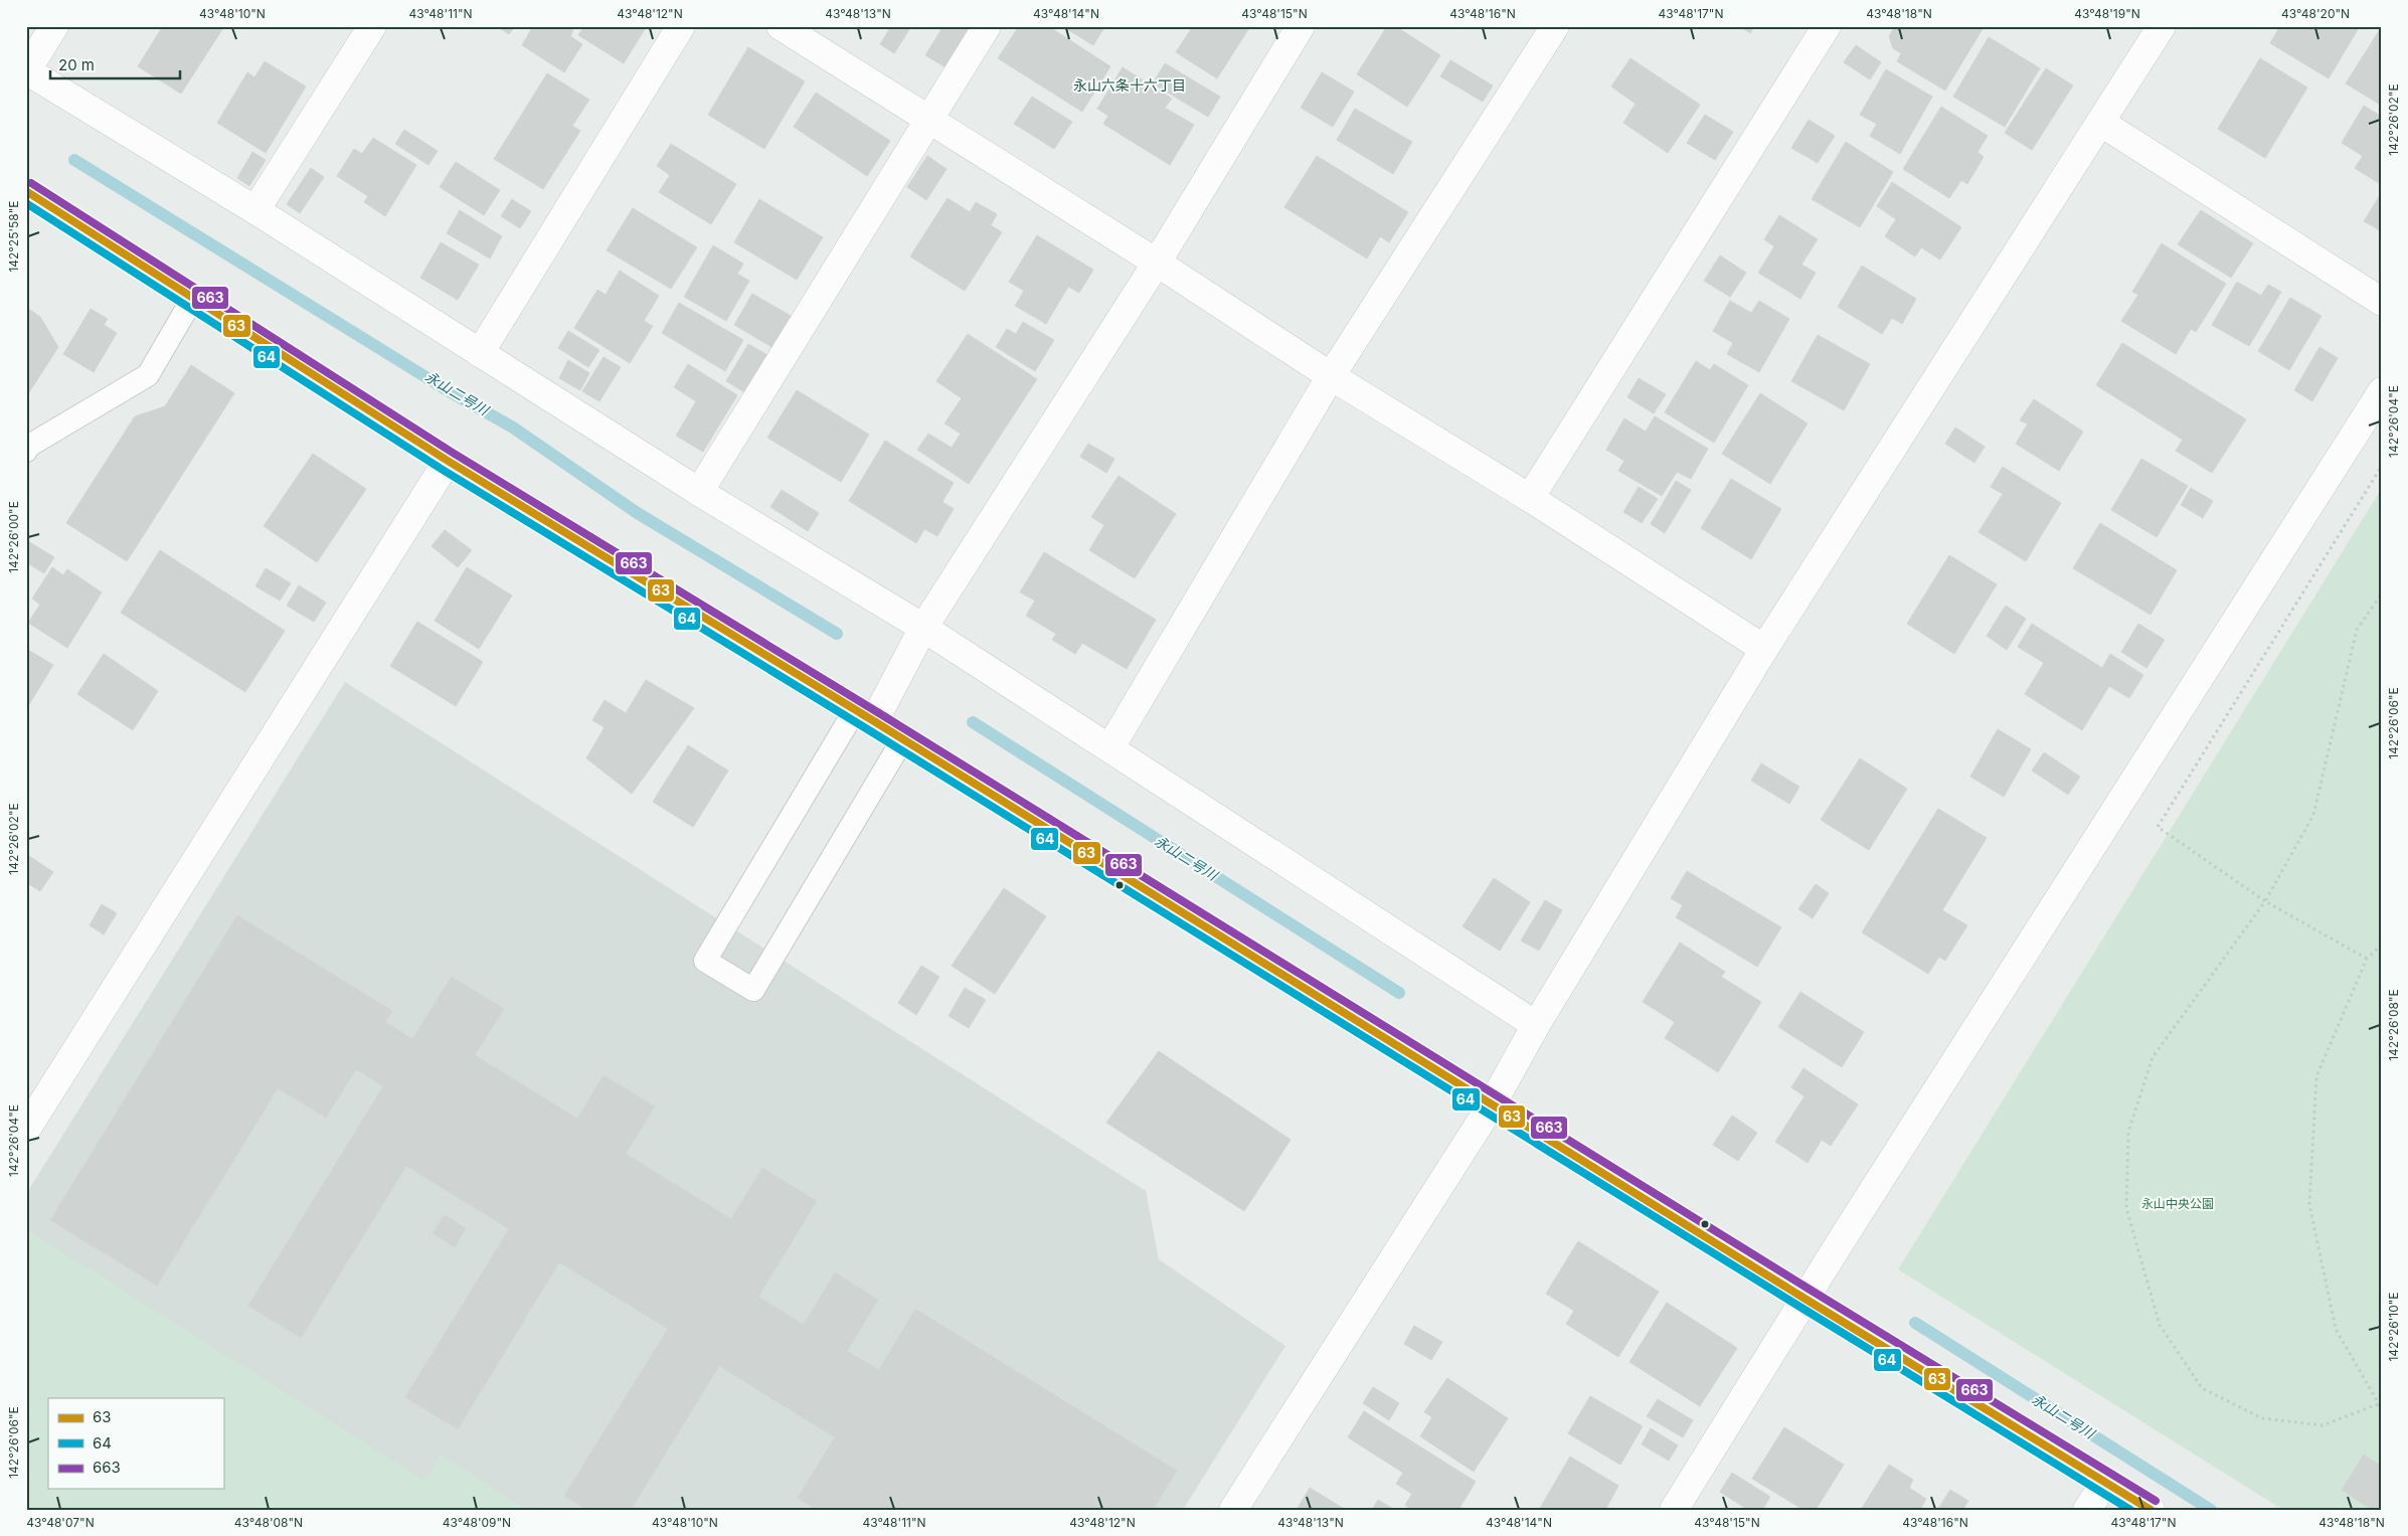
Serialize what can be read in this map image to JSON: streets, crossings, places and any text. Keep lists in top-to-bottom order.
{
  "districts": ["永山六条十六丁目"],
  "water": ["永山二号川"],
  "parks": ["永山中央公園"],
  "lines": ["transit line 663", "transit line 63", "transit line 64"],
  "legend": ["63", "64", "663"],
  "scale_bar": "20 m",
  "coordinates": [
    "43°48'10\"N",
    "43°48'11\"N",
    "43°48'12\"N",
    "43°48'13\"N",
    "43°48'14\"N",
    "43°48'15\"N",
    "43°48'16\"N",
    "43°48'17\"N",
    "43°48'18\"N",
    "43°48'19\"N",
    "43°48'20\"N",
    "142°26'02\"E",
    "142°25'58\"E",
    "142°26'04\"E",
    "142°26'00\"E",
    "142°26'06\"E",
    "142°26'08\"E",
    "142°26'10\"E",
    "43°48'07\"N",
    "43°48'08\"N",
    "43°48'09\"N"
  ]
}
